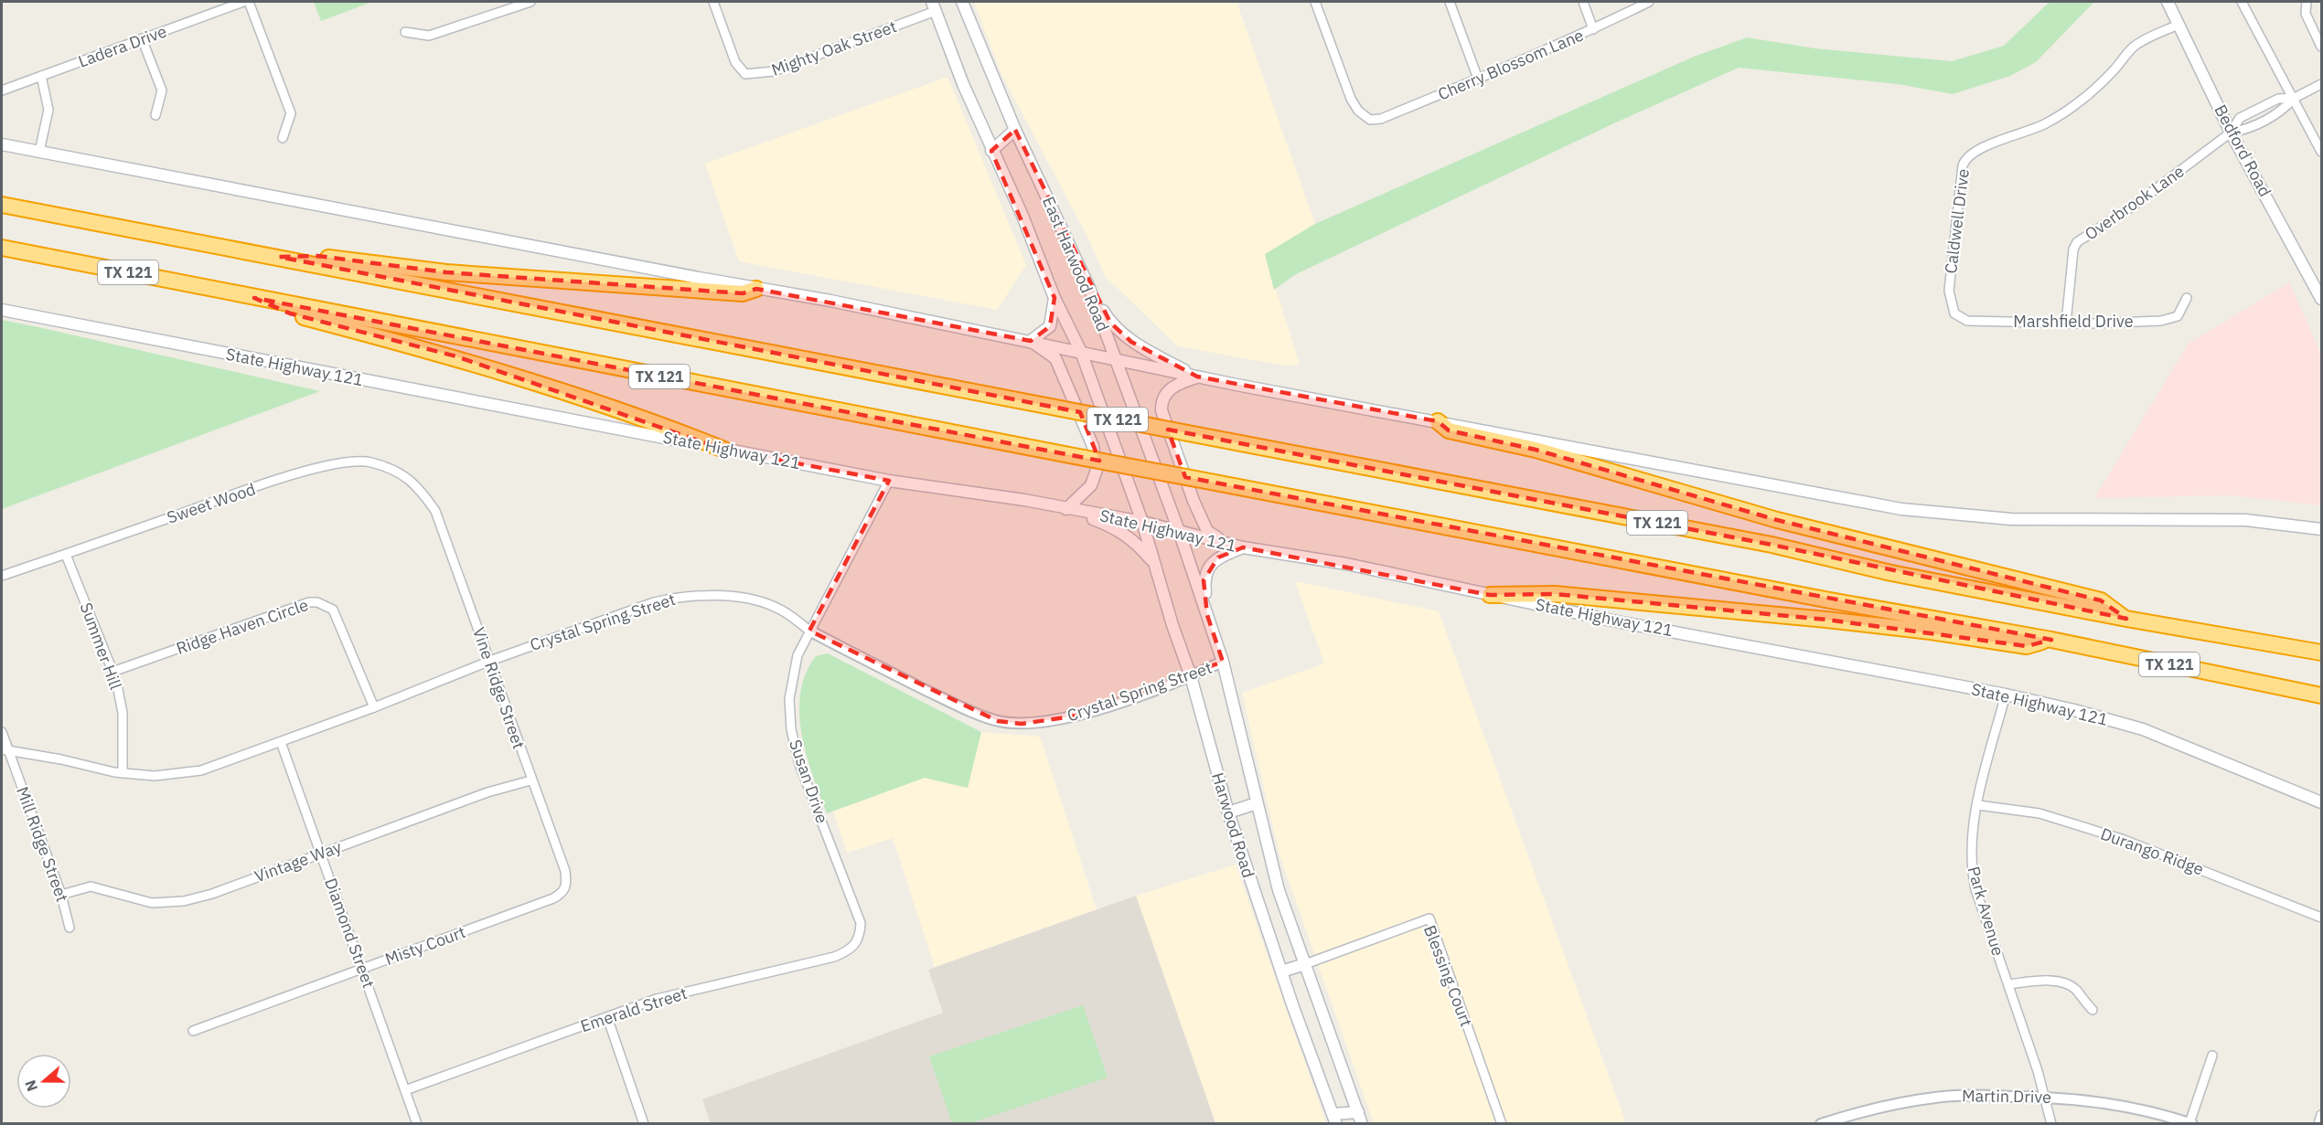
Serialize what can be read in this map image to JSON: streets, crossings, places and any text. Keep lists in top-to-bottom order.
{
  "streets": {
    "highway": ["TX 121"],
    "main road": [
      "Bedford Road",
      "East Harwood Road",
      "State Highway 121",
      "Harwood Road"
    ],
    "street": [
      "Ladera Drive",
      "Mighty Oak Street",
      "Cherry Blossom Lane",
      "Overbrook Lane",
      "Caldwell Drive",
      "Marshfield Drive",
      "Sweet Wood",
      "Crystal Spring Street",
      "Ridge Haven Circle",
      "Summer Hill",
      "Vine Ridge Street",
      "Susan Drive",
      "Mill Ridge Street",
      "Durango Ridge",
      "Vintage Way",
      "Park Avenue",
      "Diamond Street",
      "Misty Court",
      "Blessing Court",
      "Emerald Street",
      "Martin Drive"
    ]
  },
  "crossings": [
    ["Mighty Oak Street", "East Harwood Road"],
    ["Bedford Road", "Overbrook Lane"],
    ["Bedford Road", "Caldwell Drive"],
    ["Overbrook Lane", "Marshfield Drive"],
    ["Caldwell Drive", "Marshfield Drive"],
    ["East Harwood Road", "State Highway 121"],
    ["East Harwood Road", "Harwood Road"],
    ["State Highway 121", "Susan Drive"],
    ["State Highway 121", "Harwood Road"],
    ["State Highway 121", "Park Avenue"],
    ["Sweet Wood", "Summer Hill"],
    ["Sweet Wood", "Vine Ridge Street"],
    ["Crystal Spring Street", "Ridge Haven Circle"],
    ["Crystal Spring Street", "Summer Hill"],
    ["Crystal Spring Street", "Vine Ridge Street"],
    ["Crystal Spring Street", "Susan Drive"],
    ["Crystal Spring Street", "Harwood Road"],
    ["Crystal Spring Street", "Mill Ridge Street"],
    ["Crystal Spring Street", "Diamond Street"],
    ["Ridge Haven Circle", "Summer Hill"],
    ["Vine Ridge Street", "Vintage Way"],
    ["Vine Ridge Street", "Misty Court"],
    ["Susan Drive", "Emerald Street"],
    ["Harwood Road", "Blessing Court"],
    ["Mill Ridge Street", "Vintage Way"],
    ["Durango Ridge", "Park Avenue"],
    ["Vintage Way", "Diamond Street"],
    ["Park Avenue", "Martin Drive"],
    ["Diamond Street", "Misty Court"],
    ["Diamond Street", "Emerald Street"]
  ],
  "north": "left"
}
